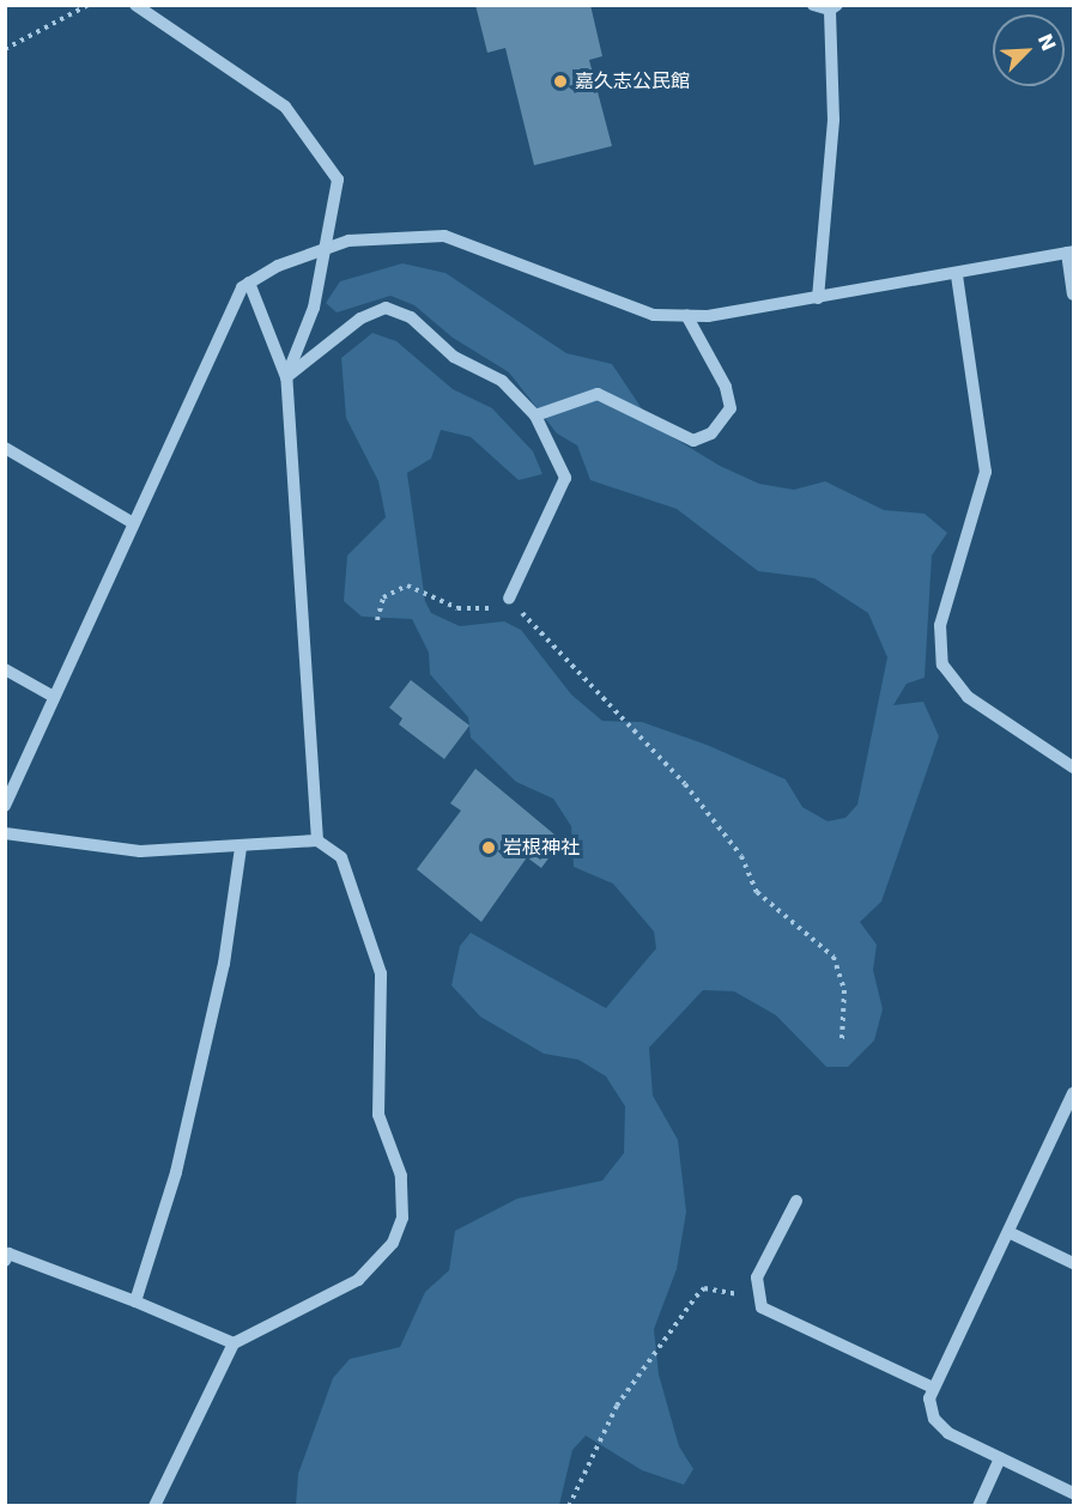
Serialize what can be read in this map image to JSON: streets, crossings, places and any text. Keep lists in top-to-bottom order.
{
  "places": ["嘉久志公民館", "岩根神社"],
  "north": "top right"
}
